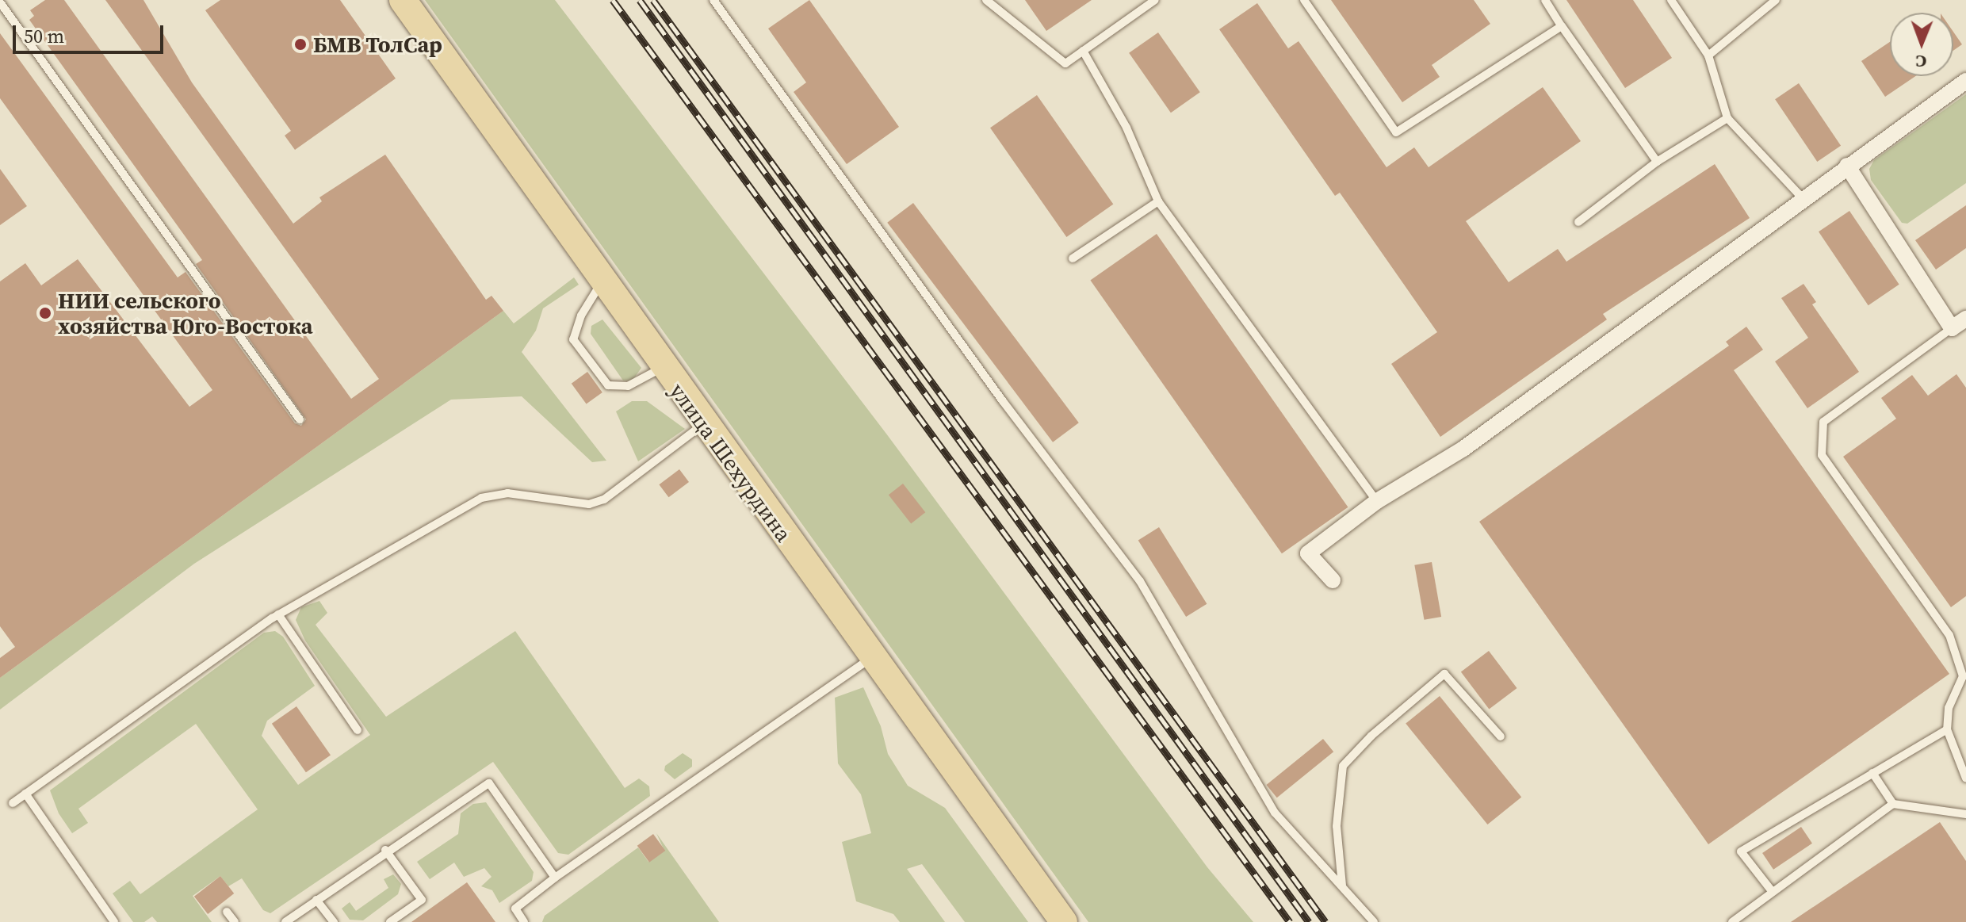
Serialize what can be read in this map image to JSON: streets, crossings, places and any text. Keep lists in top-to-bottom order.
{
  "streets": {
    "main road": ["улица Шехурдина"]
  },
  "places": ["БМВ ТолСар", "НИИ сельского хозяйства Юго-Востока"],
  "scale_bar": "50 m",
  "north": "bottom"
}
